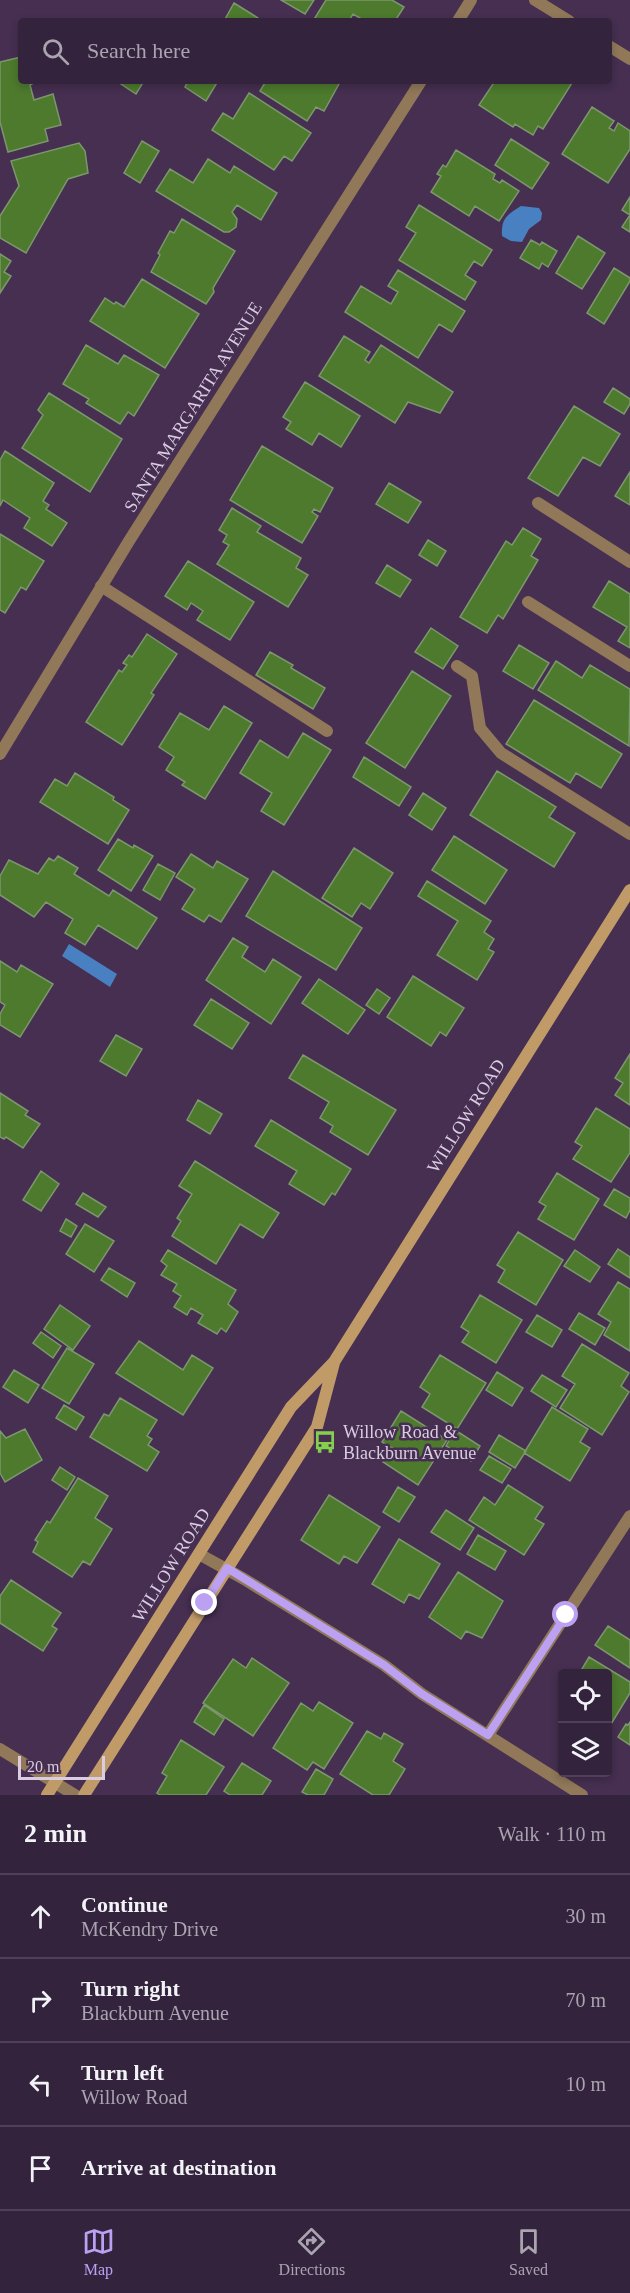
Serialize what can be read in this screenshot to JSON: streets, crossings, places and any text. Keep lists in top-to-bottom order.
{
  "streets": {
    "main road": ["WILLOW ROAD"],
    "street": ["SANTA MARGARITA AVENUE"]
  },
  "places": {
    "bus stop": ["Willow Road & Blackburn Avenue"]
  },
  "scale_bar": "20 m",
  "page": {
    "search": "Search here",
    "scale": "20 m",
    "heading": ["2 min", "Walk · 110 m"],
    "list": [
      ["Continue", "McKendry Drive", "30 m"],
      ["Turn right", "Blackburn Avenue", "70 m"],
      ["Turn left", "Willow Road", "10 m"],
      "Arrive at destination"
    ],
    "nav": ["Map", "Directions", "Saved"]
  }
}
